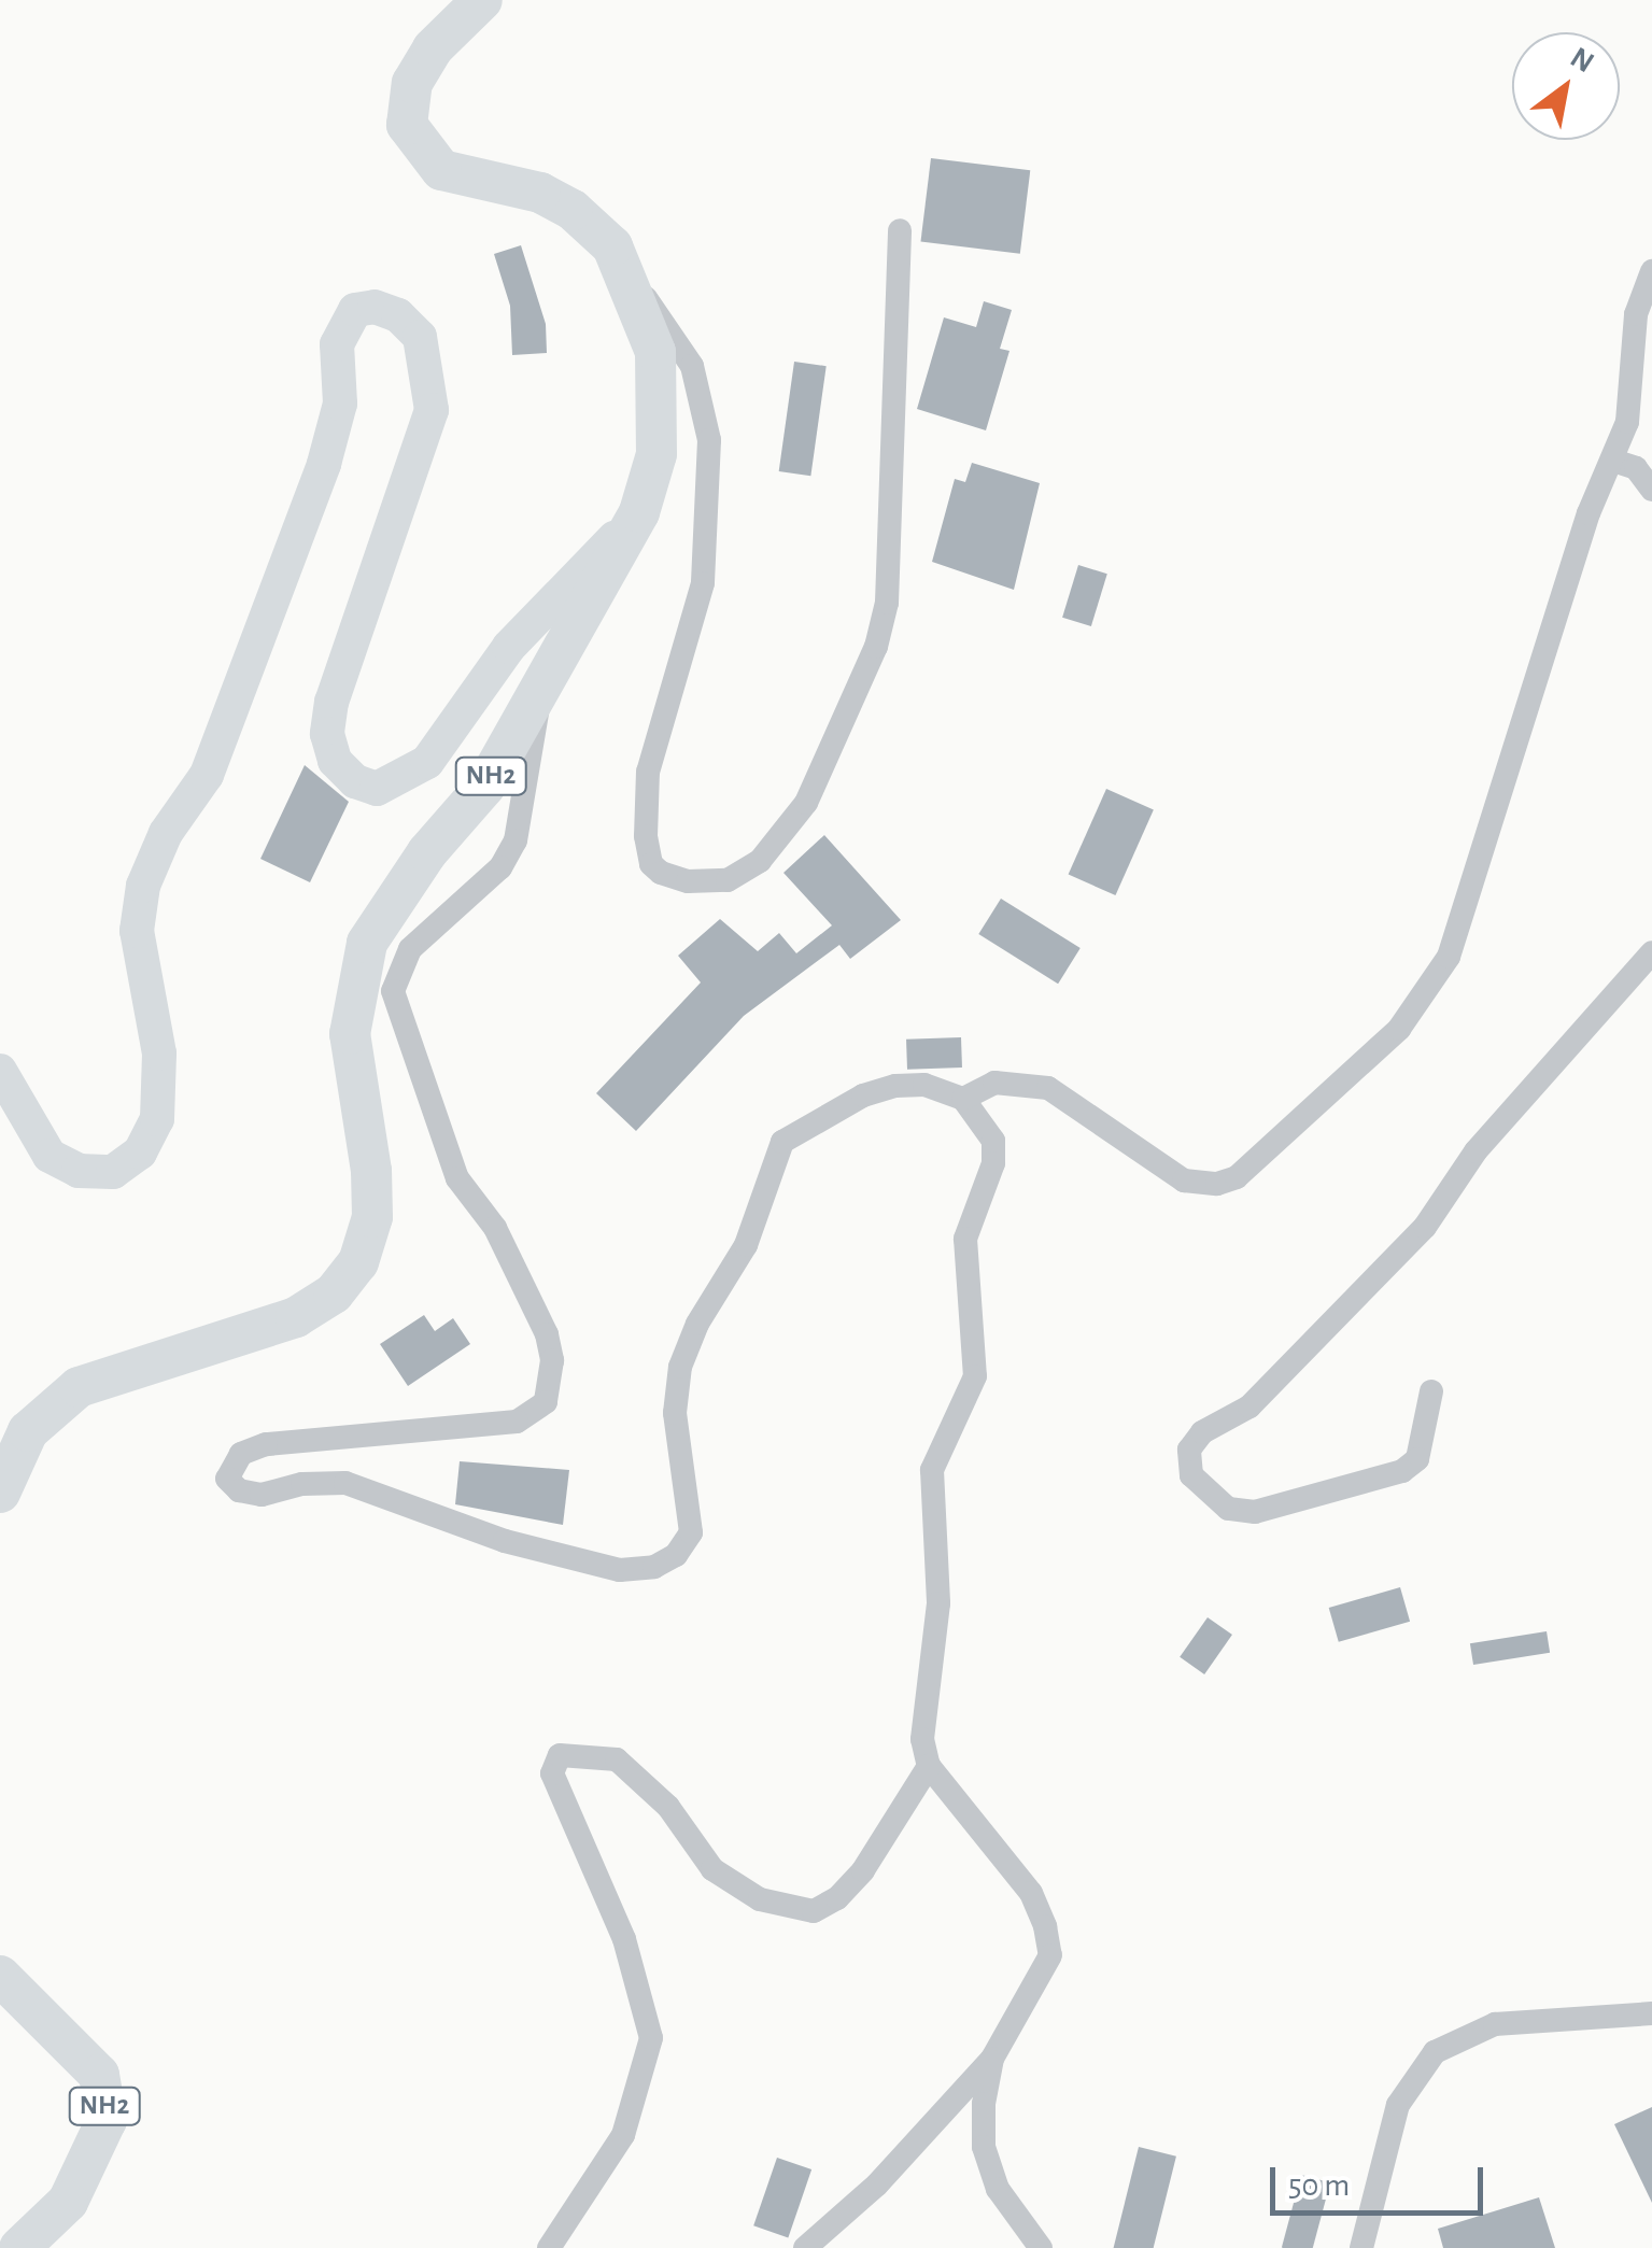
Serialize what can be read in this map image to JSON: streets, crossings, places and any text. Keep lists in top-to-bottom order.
{
  "streets": {
    "highway": ["NH2"]
  },
  "scale_bar": "50 m",
  "north": "top right"
}
